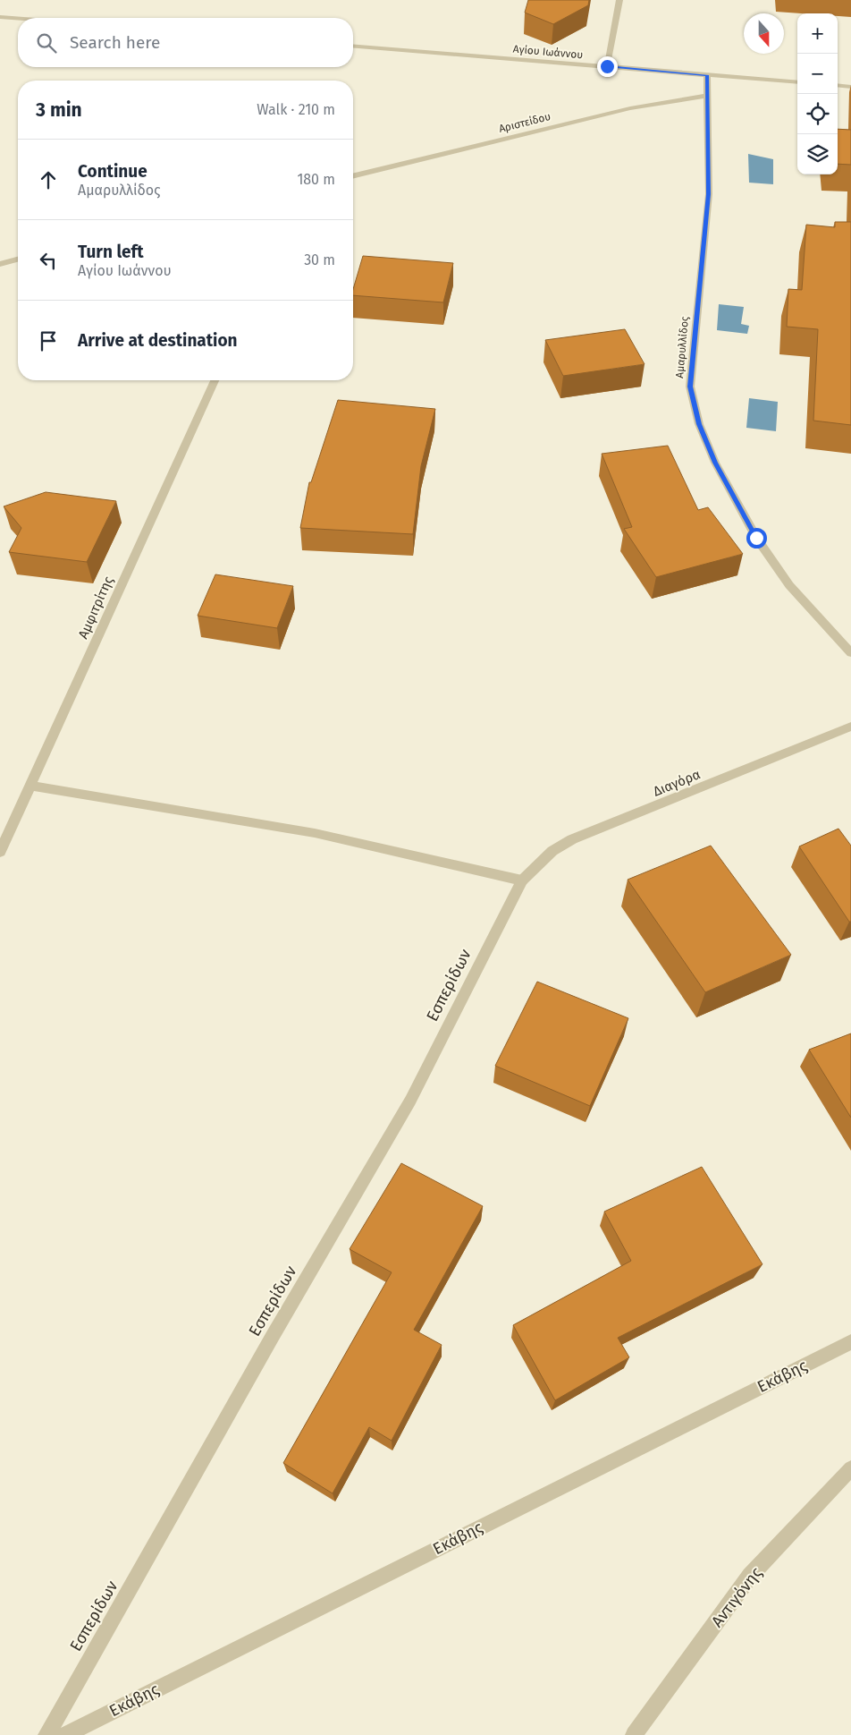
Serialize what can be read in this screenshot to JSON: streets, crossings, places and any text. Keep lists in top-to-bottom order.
{
  "streets": {
    "street": [
      "Αγίου Ιωάννου",
      "Αριστείδου",
      "Αμαρυλλίδος",
      "Αμφιτρίτης",
      "Διαγόρα",
      "Εσπερίδων",
      "Εκάβης",
      "Αντιγόνης"
    ]
  },
  "crossings": [
    ["Αγίου Ιωάννου", "Αμαρυλλίδος"],
    ["Αριστείδου", "Αμαρυλλίδος"],
    ["Διαγόρα", "Εσπερίδων"]
  ],
  "north": "bottom",
  "page": {
    "map_buttons": ["+", "−"],
    "search": "Search here",
    "heading": ["3 min", "Walk · 210 m"],
    "list": [
      ["Continue", "Αμαρυλλίδος", "180 m"],
      ["Turn left", "Αγίου Ιωάννου", "30 m"],
      "Arrive at destination"
    ]
  }
}
